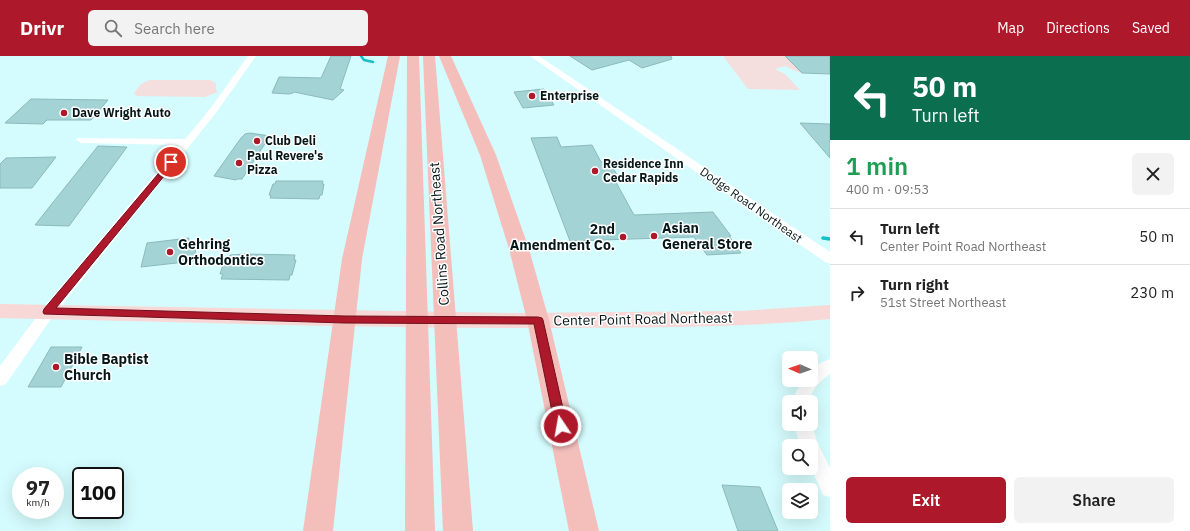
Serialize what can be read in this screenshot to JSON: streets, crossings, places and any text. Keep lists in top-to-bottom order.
{
  "streets": {
    "highway": ["Collins Road Northeast"],
    "main road": ["Center Point Road Northeast"],
    "street": ["Dodge Road Northeast"]
  },
  "places": [
    "Enterprise",
    "Dave Wright Auto",
    "Club Deli",
    "Paul Revere's Pizza",
    "Residence Inn Cedar Rapids",
    "Asian General Store",
    "2nd Amendment Co.",
    "Gehring Orthodontics",
    "Bible Baptist Church"
  ],
  "north": "left",
  "page": {
    "header": "Drivr",
    "search": "Search here",
    "nav": ["Map", "Directions", "Saved"],
    "turn": ["50 m", "Turn left"],
    "heading": ["1 min", "400 m · 09:53"],
    "list": [
      {
        "name": "Turn left",
        "note": "Center Point Road Northeast",
        "value": "50 m"
      },
      {
        "name": "Turn right",
        "note": "51st Street Northeast",
        "value": "230 m"
      }
    ],
    "speed": "97 km/h",
    "limit": "100",
    "buttons": ["Exit", "Share"]
  }
}
